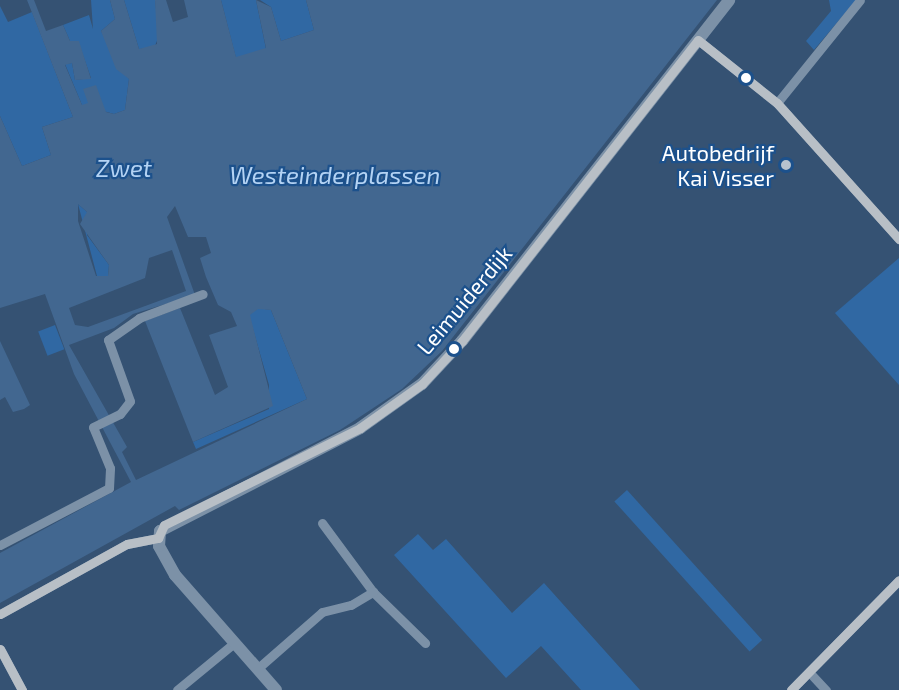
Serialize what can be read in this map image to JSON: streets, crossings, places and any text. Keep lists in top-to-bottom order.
{
  "streets": {
    "street": ["Leimuiderdijk"]
  },
  "water": ["Zwet", "Westeinderplassen"],
  "places": ["Autobedrijf Kai Visser"]
}
